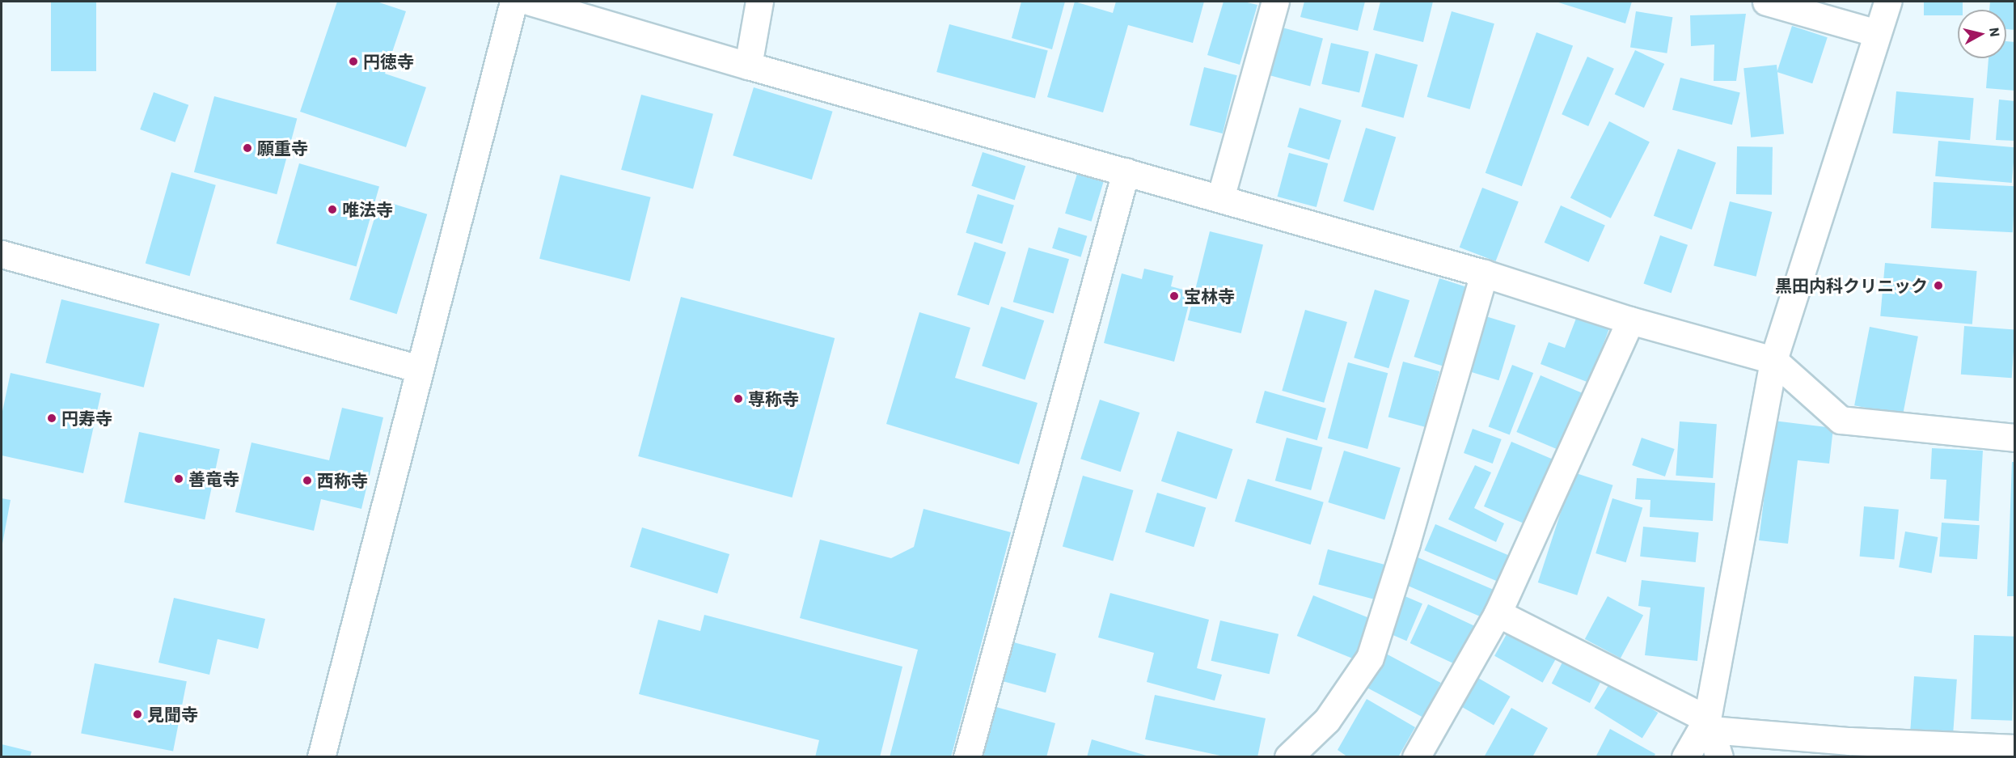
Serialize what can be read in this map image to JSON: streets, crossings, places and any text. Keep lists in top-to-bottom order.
{
  "places": [
    "円徳寺",
    "願重寺",
    "唯法寺",
    "黒田内科クリニック",
    "宝林寺",
    "専称寺",
    "円寿寺",
    "善竜寺",
    "西称寺",
    "見聞寺"
  ],
  "north": "right"
}
